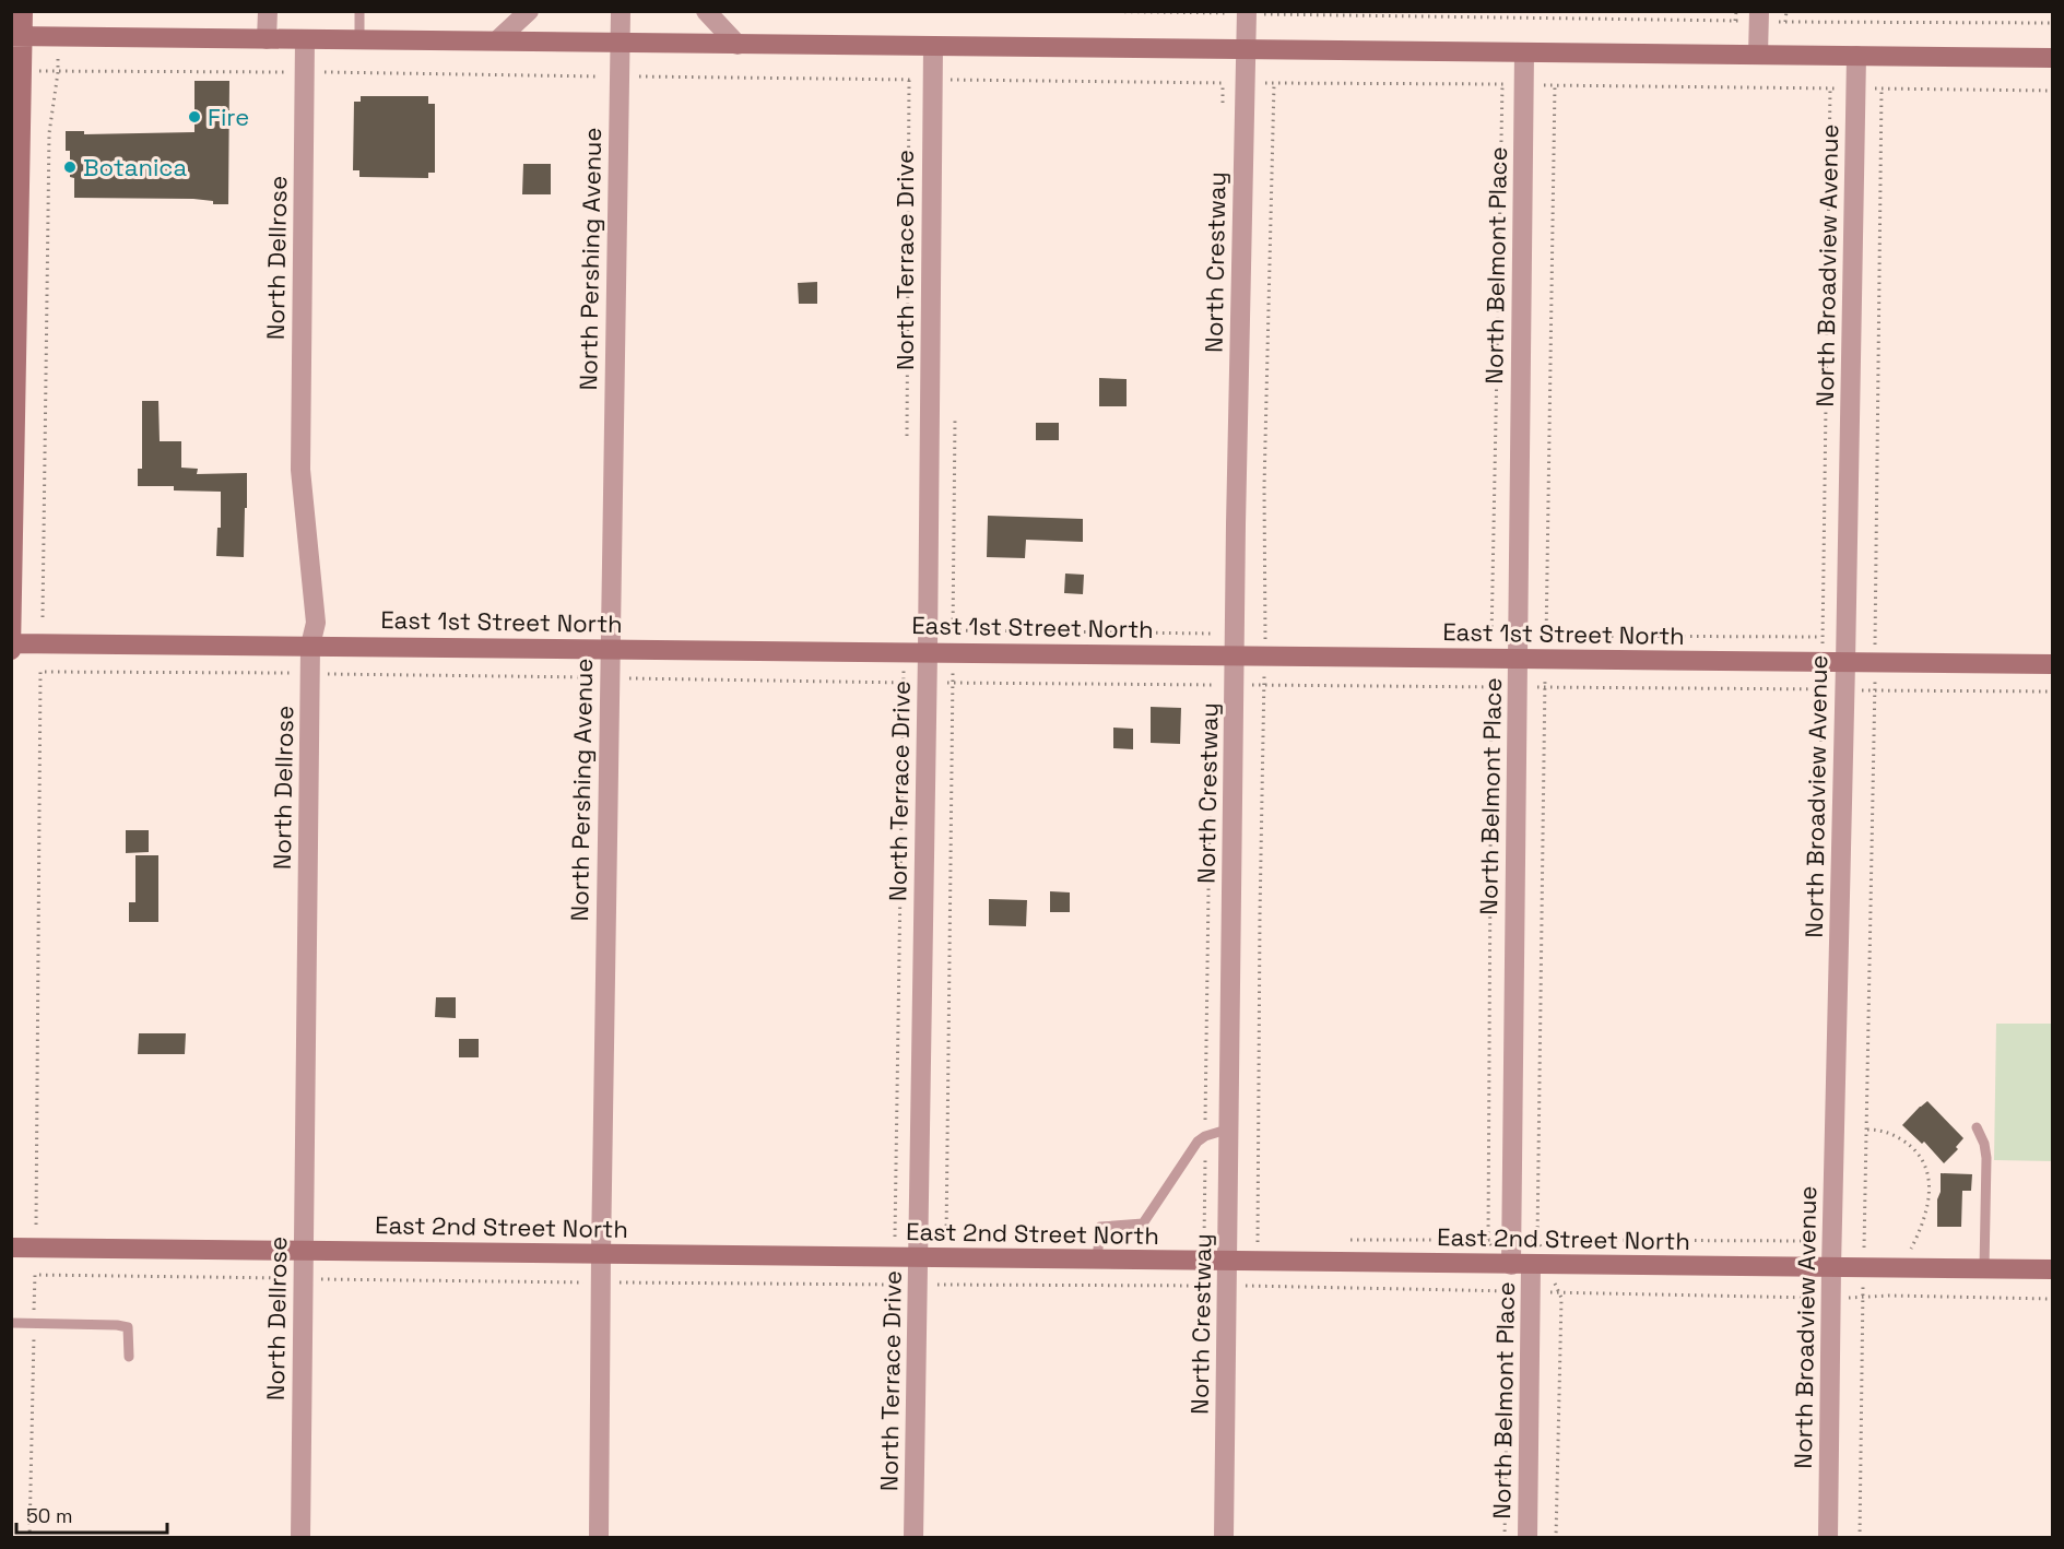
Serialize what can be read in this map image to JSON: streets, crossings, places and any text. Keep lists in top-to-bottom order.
{
  "streets": {
    "street": [
      "North Dellrose",
      "North Pershing Avenue",
      "North Terrace Drive",
      "North Crestway",
      "North Belmont Place",
      "North Broadview Avenue",
      "East 1st Street North",
      "East 2nd Street North"
    ]
  },
  "crossings": [
    ["North Dellrose", "East 1st Street North"],
    ["North Dellrose", "East 2nd Street North"],
    ["North Pershing Avenue", "East 1st Street North"],
    ["North Pershing Avenue", "East 2nd Street North"],
    ["North Terrace Drive", "East 1st Street North"],
    ["North Terrace Drive", "East 2nd Street North"],
    ["North Crestway", "East 1st Street North"],
    ["North Crestway", "East 2nd Street North"],
    ["North Belmont Place", "East 1st Street North"],
    ["North Belmont Place", "East 2nd Street North"],
    ["North Broadview Avenue", "East 1st Street North"],
    ["North Broadview Avenue", "East 2nd Street North"]
  ],
  "places": ["Fire", "Botanica"],
  "scale_bar": "50 m"
}
